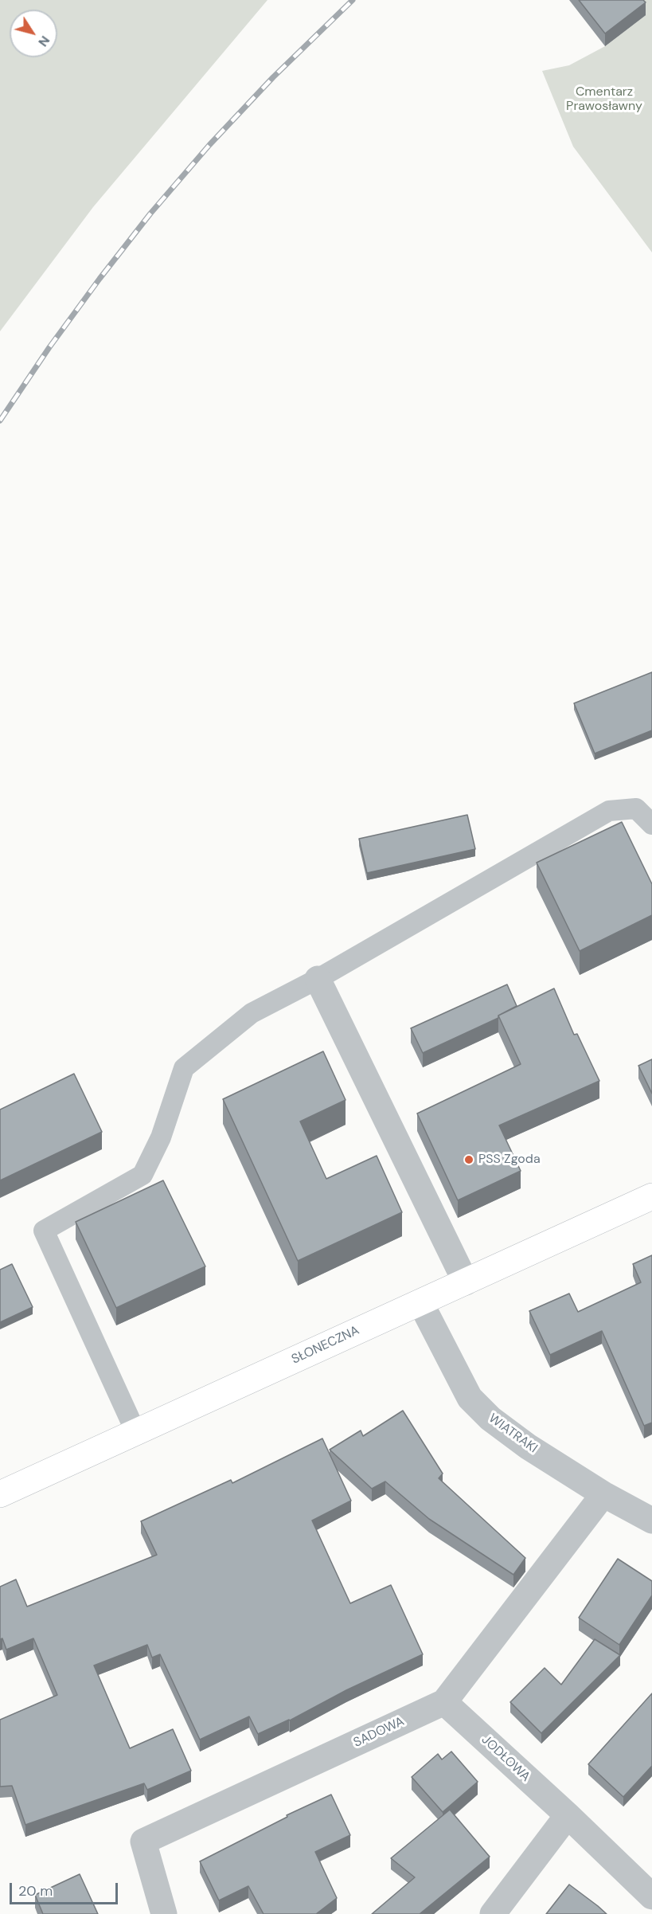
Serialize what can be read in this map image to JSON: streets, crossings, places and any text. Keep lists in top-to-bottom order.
{
  "streets": {
    "street": [
      "SŁONECZNA",
      "WIATRAKI",
      "SADOWA",
      "JODŁOWA"
    ]
  },
  "crossings": [
    ["SŁONECZNA", "WIATRAKI"],
    ["WIATRAKI", "SADOWA"],
    ["SADOWA", "JODŁOWA"]
  ],
  "parks": ["Cmentarz Prawosławny"],
  "places": ["PSS Zgoda"],
  "scale_bar": "20 m",
  "north": "bottom right"
}
